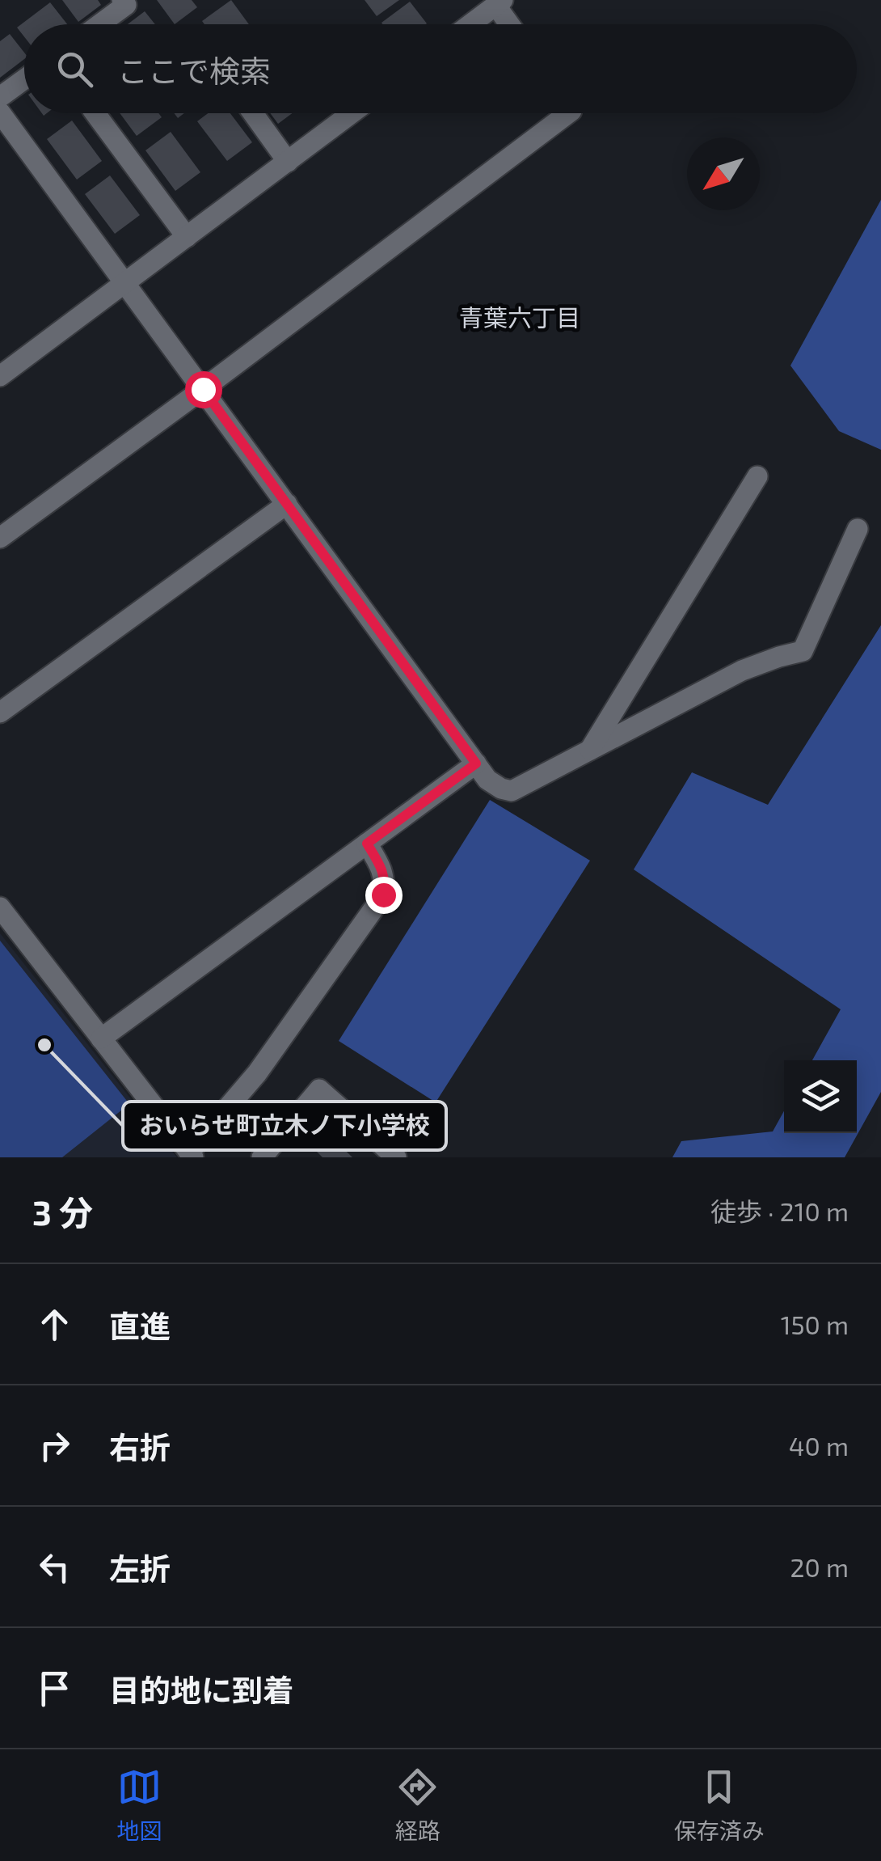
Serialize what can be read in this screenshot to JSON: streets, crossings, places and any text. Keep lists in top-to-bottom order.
{
  "districts": ["青葉六丁目"],
  "places": ["おいらせ町立木ノ下小学校"],
  "north": "bottom left",
  "page": {
    "search": "ここで検索",
    "heading": ["3 分", "徒歩 · 210 m"],
    "list": [
      ["直進", "150 m"],
      ["右折", "40 m"],
      ["左折", "20 m"],
      "目的地に到着"
    ],
    "nav": ["地図", "経路", "保存済み"]
  }
}
